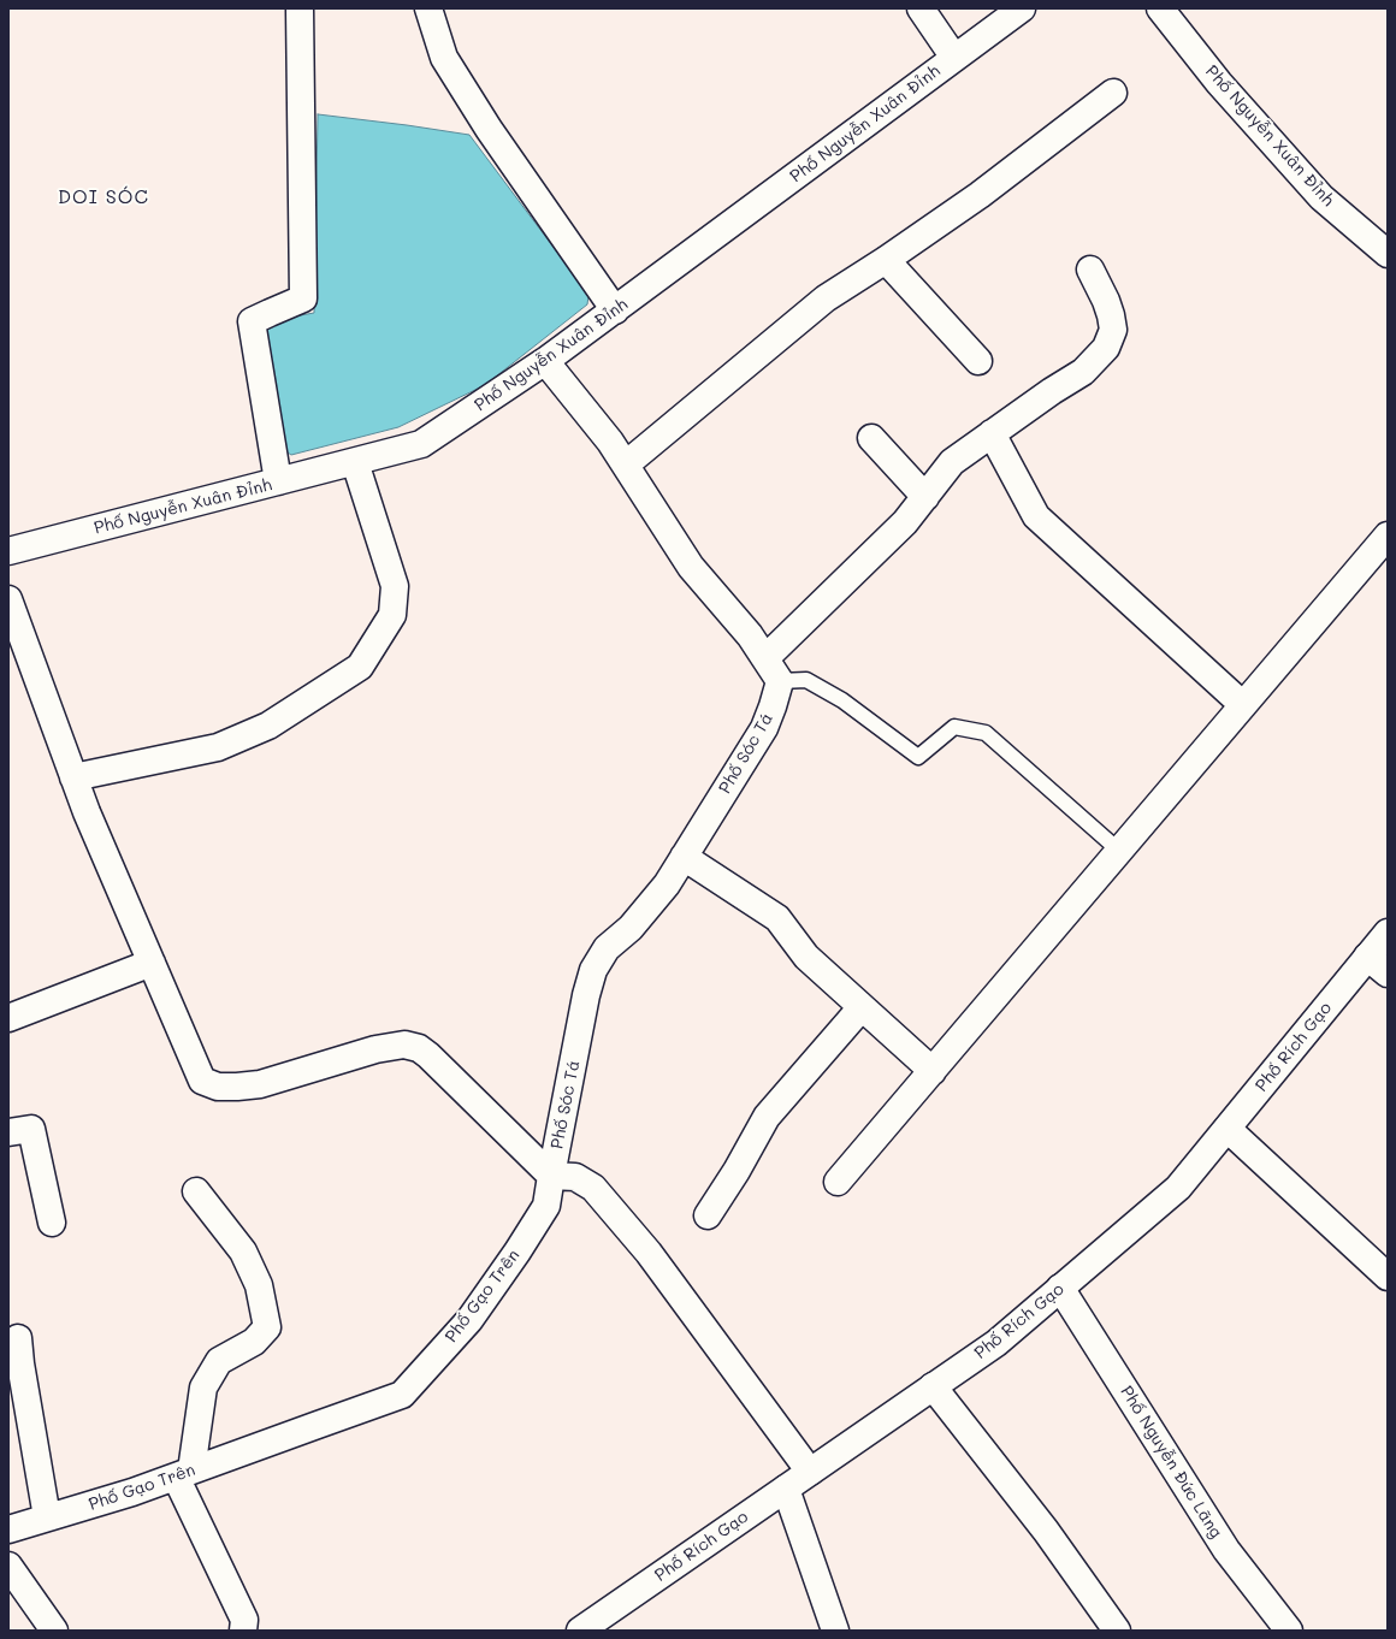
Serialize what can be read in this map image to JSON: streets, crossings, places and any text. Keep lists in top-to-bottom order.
{
  "streets": {
    "street": [
      "Phố Nguyễn Xuân Đỉnh",
      "Phố Sóc Tá",
      "Phố Rích Gạo",
      "Phố Gạo Trên",
      "Phố Nguyễn Đức Lãng"
    ]
  },
  "crossings": [
    ["Phố Sóc Tá", "Phố Gạo Trên"],
    ["Phố Rích Gạo", "Phố Nguyễn Đức Lãng"]
  ],
  "districts": ["DOI SÓC"]
}
